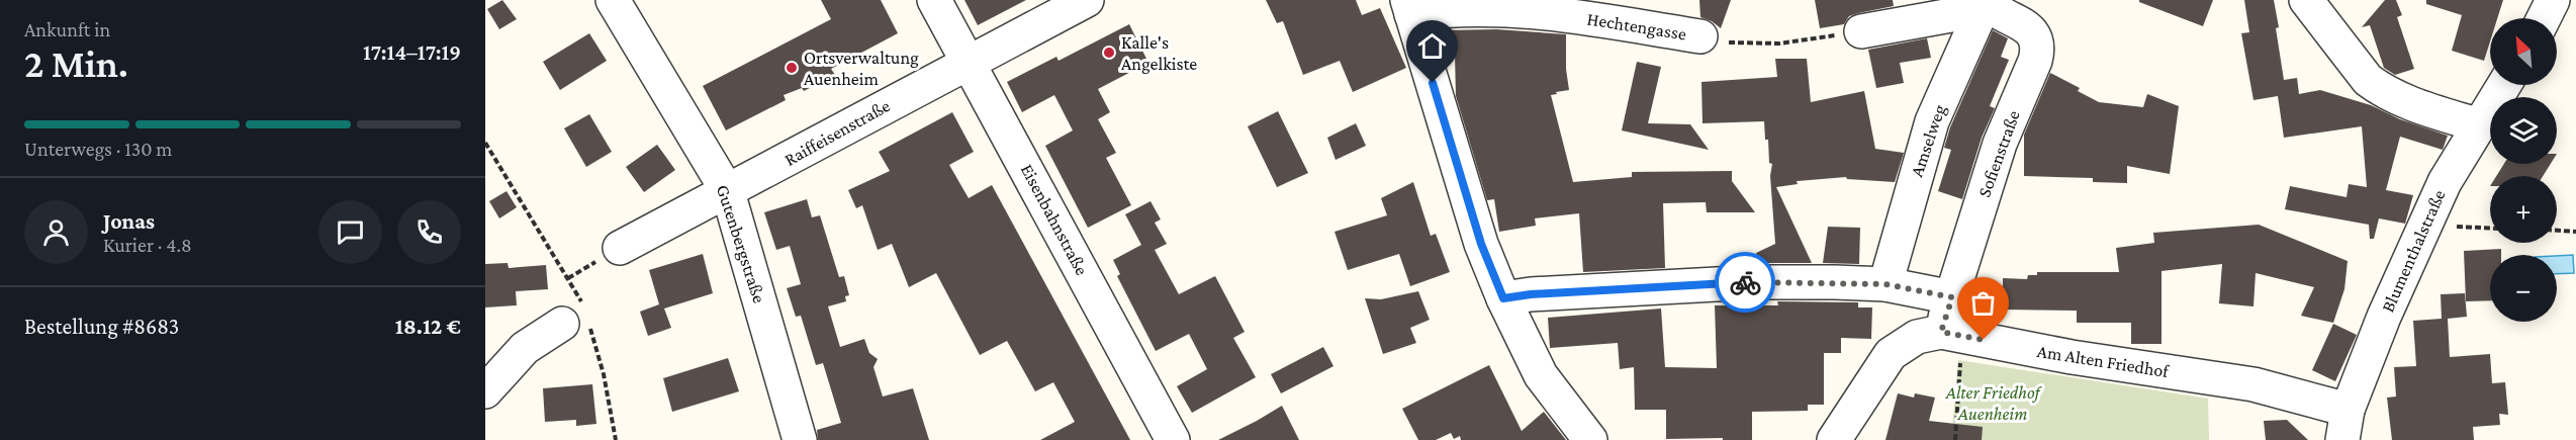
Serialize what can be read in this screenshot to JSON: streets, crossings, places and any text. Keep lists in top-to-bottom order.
{
  "streets": {
    "street": [
      "Hechtengasse",
      "Raiffeisenstraße",
      "Amselweg",
      "Sofienstraße",
      "Eisenbahnstraße",
      "Gutenbergstraße",
      "Blumenthalstraße",
      "Am Alten Friedhof"
    ]
  },
  "crossings": [
    ["Raiffeisenstraße", "Eisenbahnstraße"],
    ["Raiffeisenstraße", "Gutenbergstraße"],
    ["Amselweg", "Sofienstraße"],
    ["Sofienstraße", "Am Alten Friedhof"],
    ["Blumenthalstraße", "Am Alten Friedhof"]
  ],
  "parks": ["Alter Friedhof Auenheim"],
  "places": ["Kalle's Angelkiste", "Ortsverwaltung Auenheim"],
  "north": "top left",
  "page": {
    "heading": ["2 Min.", "Ankunft in", "17:14–17:19"],
    "panel": [
      "Jonas",
      "Kurier · 4.8",
      "Bestellung #8683",
      "18.12 €"
    ],
    "map_buttons": ["+", "−"],
    "bar": "Unterwegs · 130 m"
  }
}
